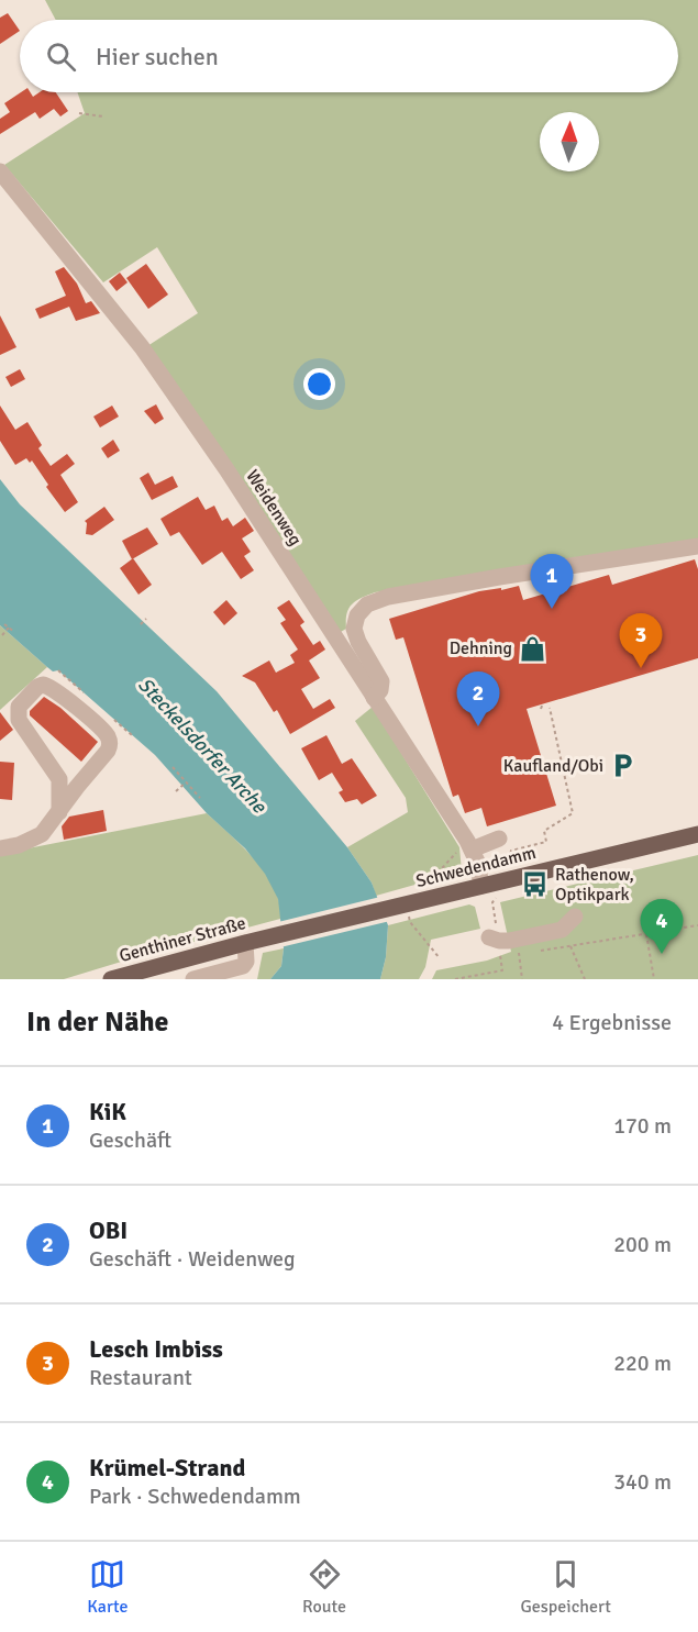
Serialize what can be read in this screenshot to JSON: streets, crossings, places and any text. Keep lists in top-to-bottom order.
{
  "streets": {
    "main road": ["Schwedendamm", "Genthiner Straße"],
    "street": ["Weidenweg"]
  },
  "crossings": [
    ["Weidenweg", "Schwedendamm"],
    ["Schwedendamm", "Genthiner Straße"]
  ],
  "water": ["Steckelsdorfer Arche"],
  "places": {
    "shop": ["Dehning"],
    "parking": ["Kaufland/Obi"],
    "bus stop": ["Rathenow, Optikpark"]
  },
  "north": "top",
  "page": {
    "search": "Hier suchen",
    "pins": [
      "1",
      "3",
      "2",
      "4"
    ],
    "heading": ["In der Nähe", "4 Ergebnisse"],
    "list": [
      {
        "mark": "1",
        "name": "KiK",
        "note": "Geschäft",
        "value": "170 m"
      },
      {
        "mark": "2",
        "name": "OBI",
        "note": "Geschäft · Weidenweg",
        "value": "200 m"
      },
      {
        "mark": "3",
        "name": "Lesch Imbiss",
        "note": "Restaurant",
        "value": "220 m"
      },
      {
        "mark": "4",
        "name": "Krümel-Strand",
        "note": "Park · Schwedendamm",
        "value": "340 m"
      }
    ],
    "nav": ["Karte", "Route", "Gespeichert"]
  }
}
